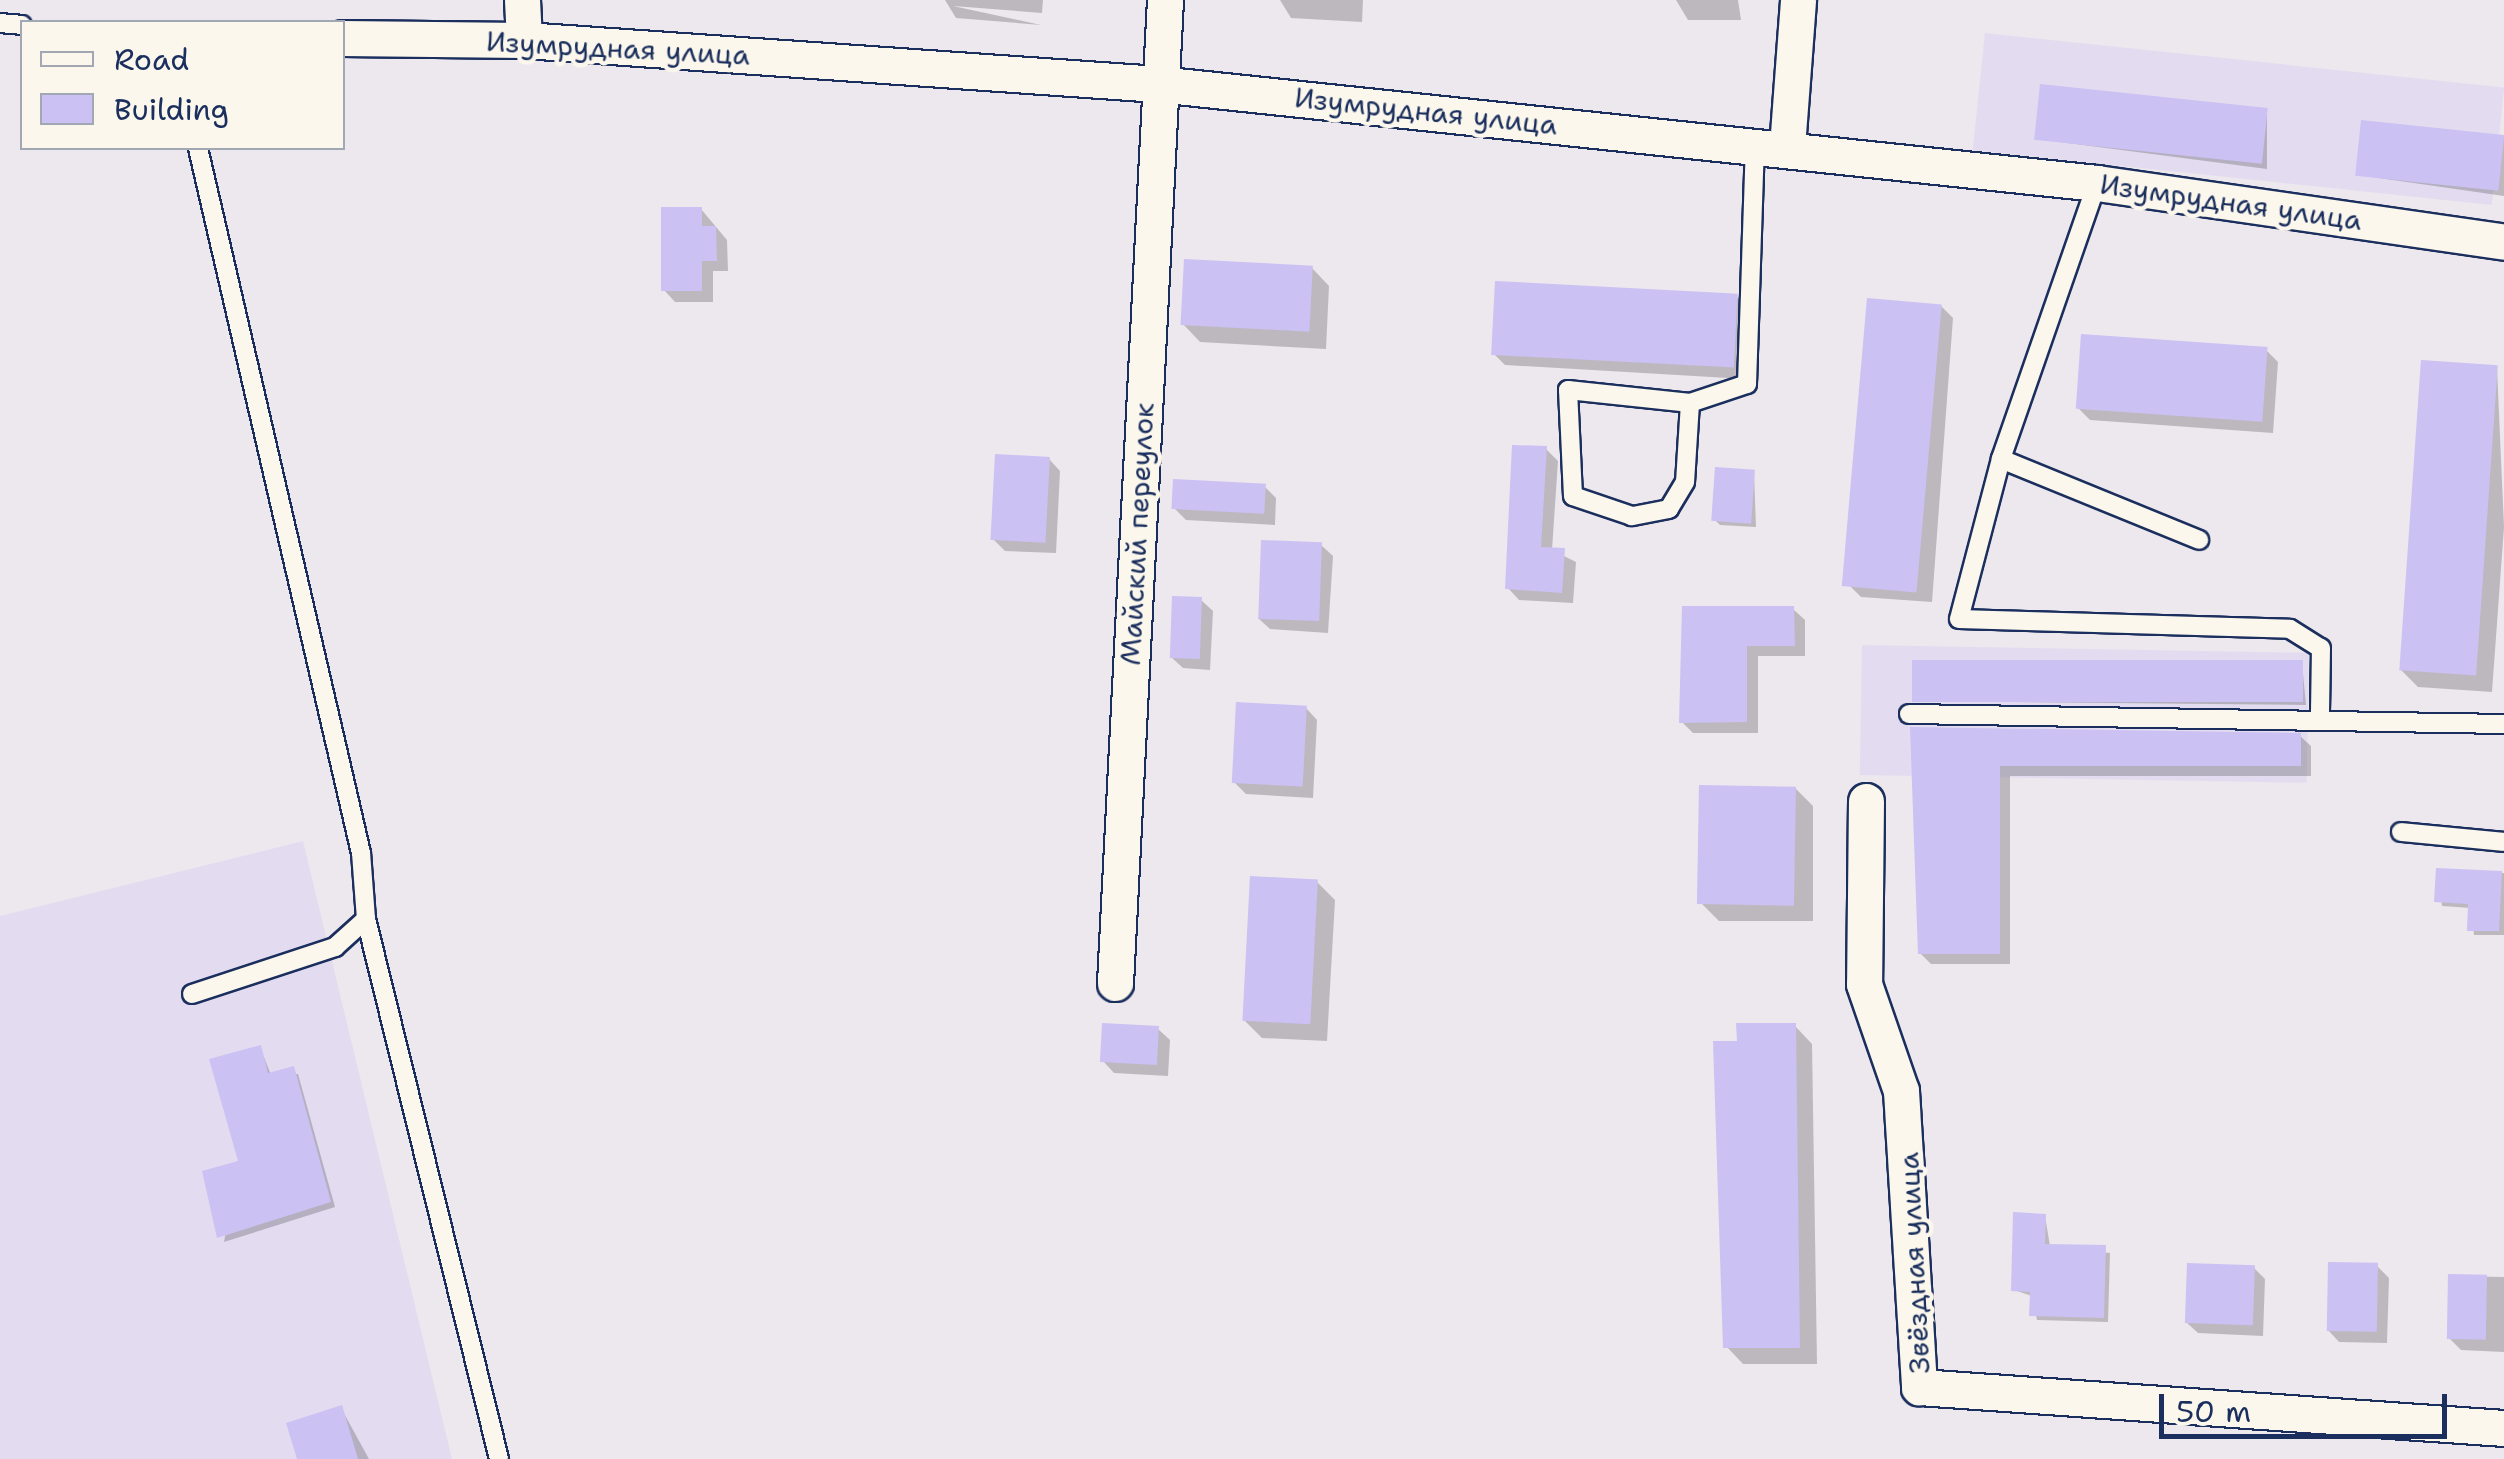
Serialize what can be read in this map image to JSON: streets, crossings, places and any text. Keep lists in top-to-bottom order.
{
  "streets": {
    "street": ["Изумрудная улица", "Майский переулок", "Звёздная улица"]
  },
  "crossings": [
    ["Изумрудная улица", "Майский переулок"]
  ],
  "legend": ["Road", "Building"],
  "scale_bar": "50 m"
}
